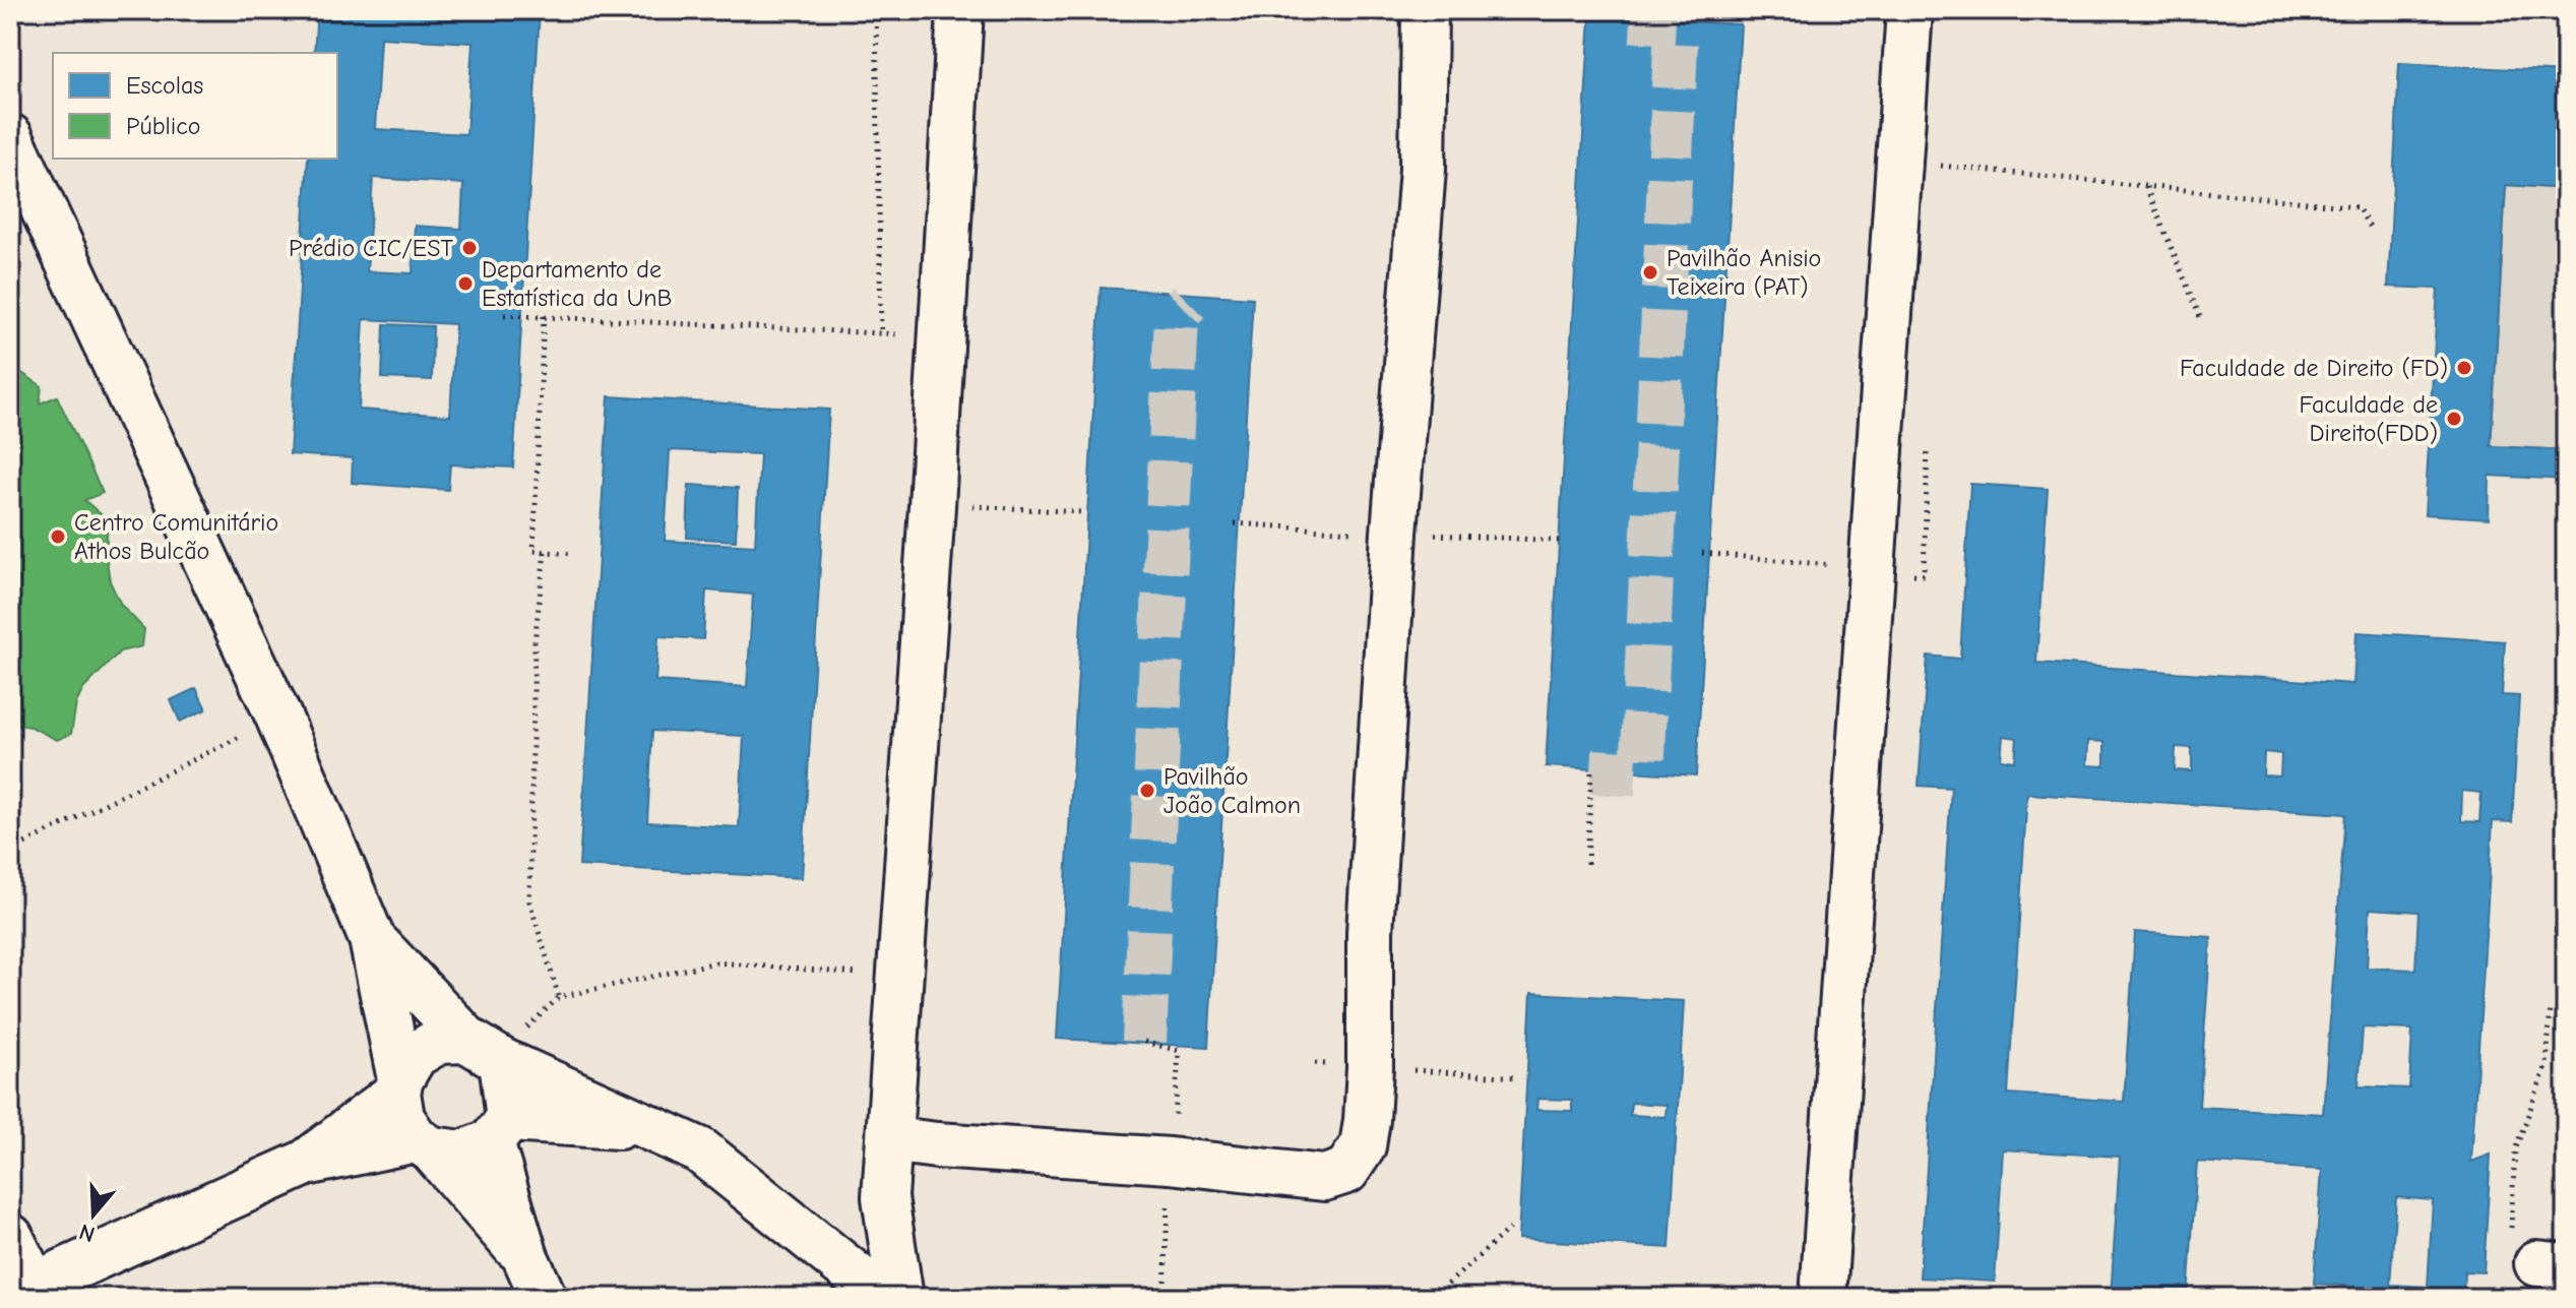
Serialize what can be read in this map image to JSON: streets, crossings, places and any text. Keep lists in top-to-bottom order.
{
  "places": [
    "Prédio CIC/EST",
    "Pavilhão Anisio Teixeira (PAT)",
    "Departamento de Estatística da UnB",
    "Faculdade de Direito (FD)",
    "Faculdade de Direito(FDD)",
    "Centro Comunitário Athos Bulcão",
    "Pavilhão João Calmon"
  ],
  "legend": ["Escolas", "Público"],
  "north": "bottom"
}
